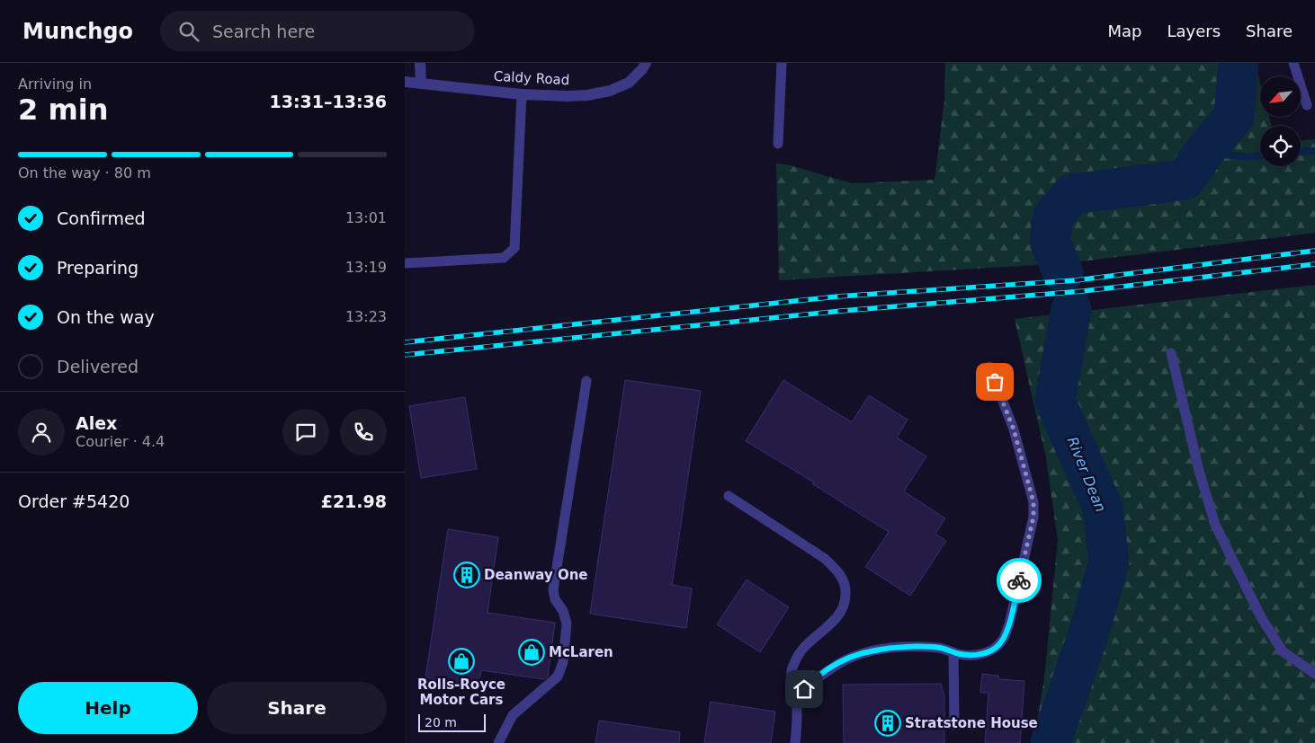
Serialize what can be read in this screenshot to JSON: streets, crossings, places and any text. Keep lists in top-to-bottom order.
{
  "streets": {
    "street": ["Caldy Road"]
  },
  "water": ["River Dean"],
  "places": {
    "building": ["Deanway One", "Stratstone House"],
    "shop": ["McLaren", "Rolls-Royce Motor Cars"]
  },
  "scale_bar": "20 m",
  "north": "bottom left",
  "page": {
    "header": "Munchgo",
    "search": "Search here",
    "nav": ["Map", "Layers", "Share"],
    "heading": ["2 min", "Arriving in", "13:31–13:36"],
    "panel": [
      "Alex",
      "Courier · 4.4",
      "Order #5420",
      "£21.98"
    ],
    "bar": "On the way · 80 m",
    "list": [
      ["Confirmed", "13:01"],
      ["Preparing", "13:19"],
      ["On the way", "13:23"],
      "Delivered"
    ],
    "buttons": ["Help", "Share"],
    "scale": "20 m"
  }
}
